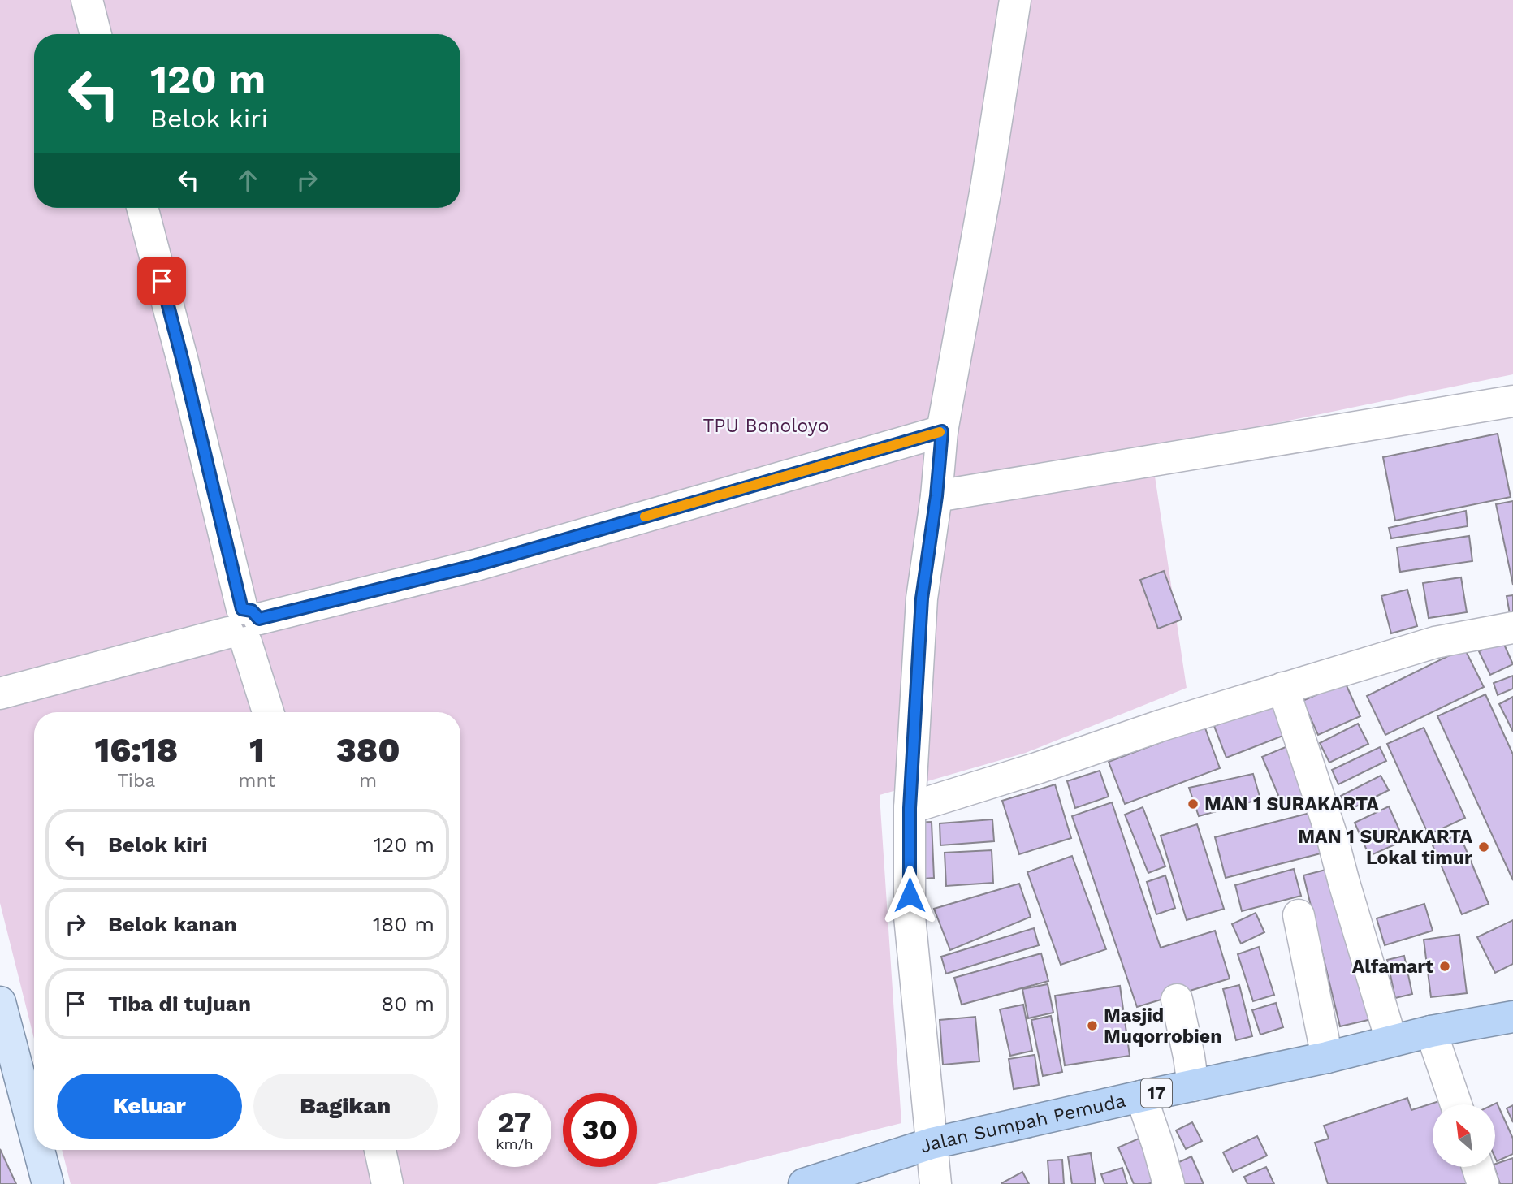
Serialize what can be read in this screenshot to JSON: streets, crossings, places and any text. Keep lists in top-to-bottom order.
{
  "streets": {
    "highway": ["17", "Jalan Sumpah Pemuda"]
  },
  "parks": ["TPU Bonoloyo"],
  "places": [
    "MAN 1 SURAKARTA",
    "MAN 1 SURAKARTA Lokal timur",
    "Alfamart",
    "Masjid Muqorrobien"
  ],
  "north": "top left",
  "page": {
    "turn": ["120 m", "Belok kiri"],
    "eta": [
      "16:18",
      "Tiba",
      "1",
      "mnt",
      "380",
      "m"
    ],
    "list": [
      {
        "name": "Belok kiri",
        "value": "120 m"
      },
      {
        "name": "Belok kanan",
        "value": "180 m"
      },
      {
        "name": "Tiba di tujuan",
        "value": "80 m"
      }
    ],
    "buttons": ["Keluar", "Bagikan"],
    "speed": "27 km/h",
    "limit": "30"
  }
}
